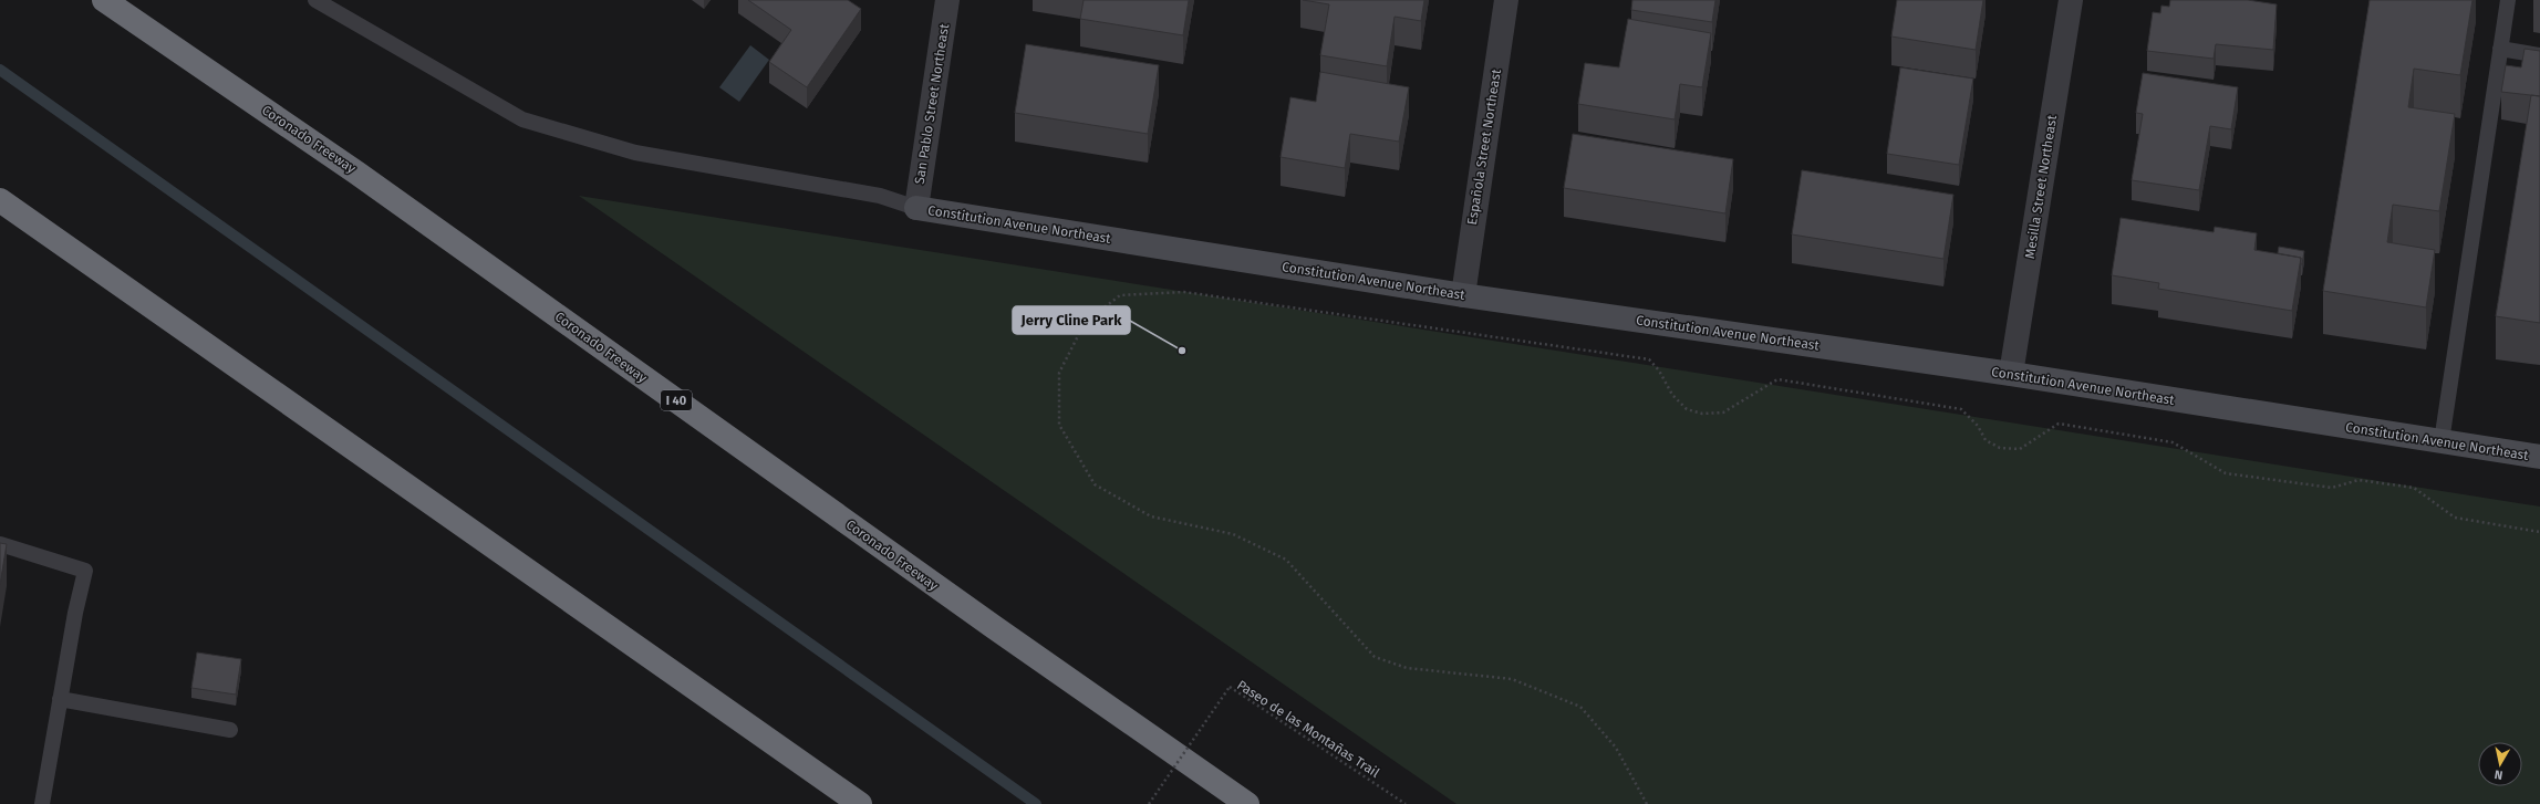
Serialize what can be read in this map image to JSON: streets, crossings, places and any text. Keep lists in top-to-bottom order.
{
  "streets": {
    "highway": ["Coronado Freeway", "I 40"],
    "street": [
      "San Pablo Street Northeast",
      "Española Street Northeast",
      "Mesilla Street Northeast",
      "Constitution Avenue Northeast"
    ],
    "path": ["Paseo de las Montañas Trail"]
  },
  "crossings": [
    ["San Pablo Street Northeast", "Constitution Avenue Northeast"],
    ["Española Street Northeast", "Constitution Avenue Northeast"],
    ["Mesilla Street Northeast", "Constitution Avenue Northeast"]
  ],
  "places": ["Jerry Cline Park"],
  "north": "bottom"
}
